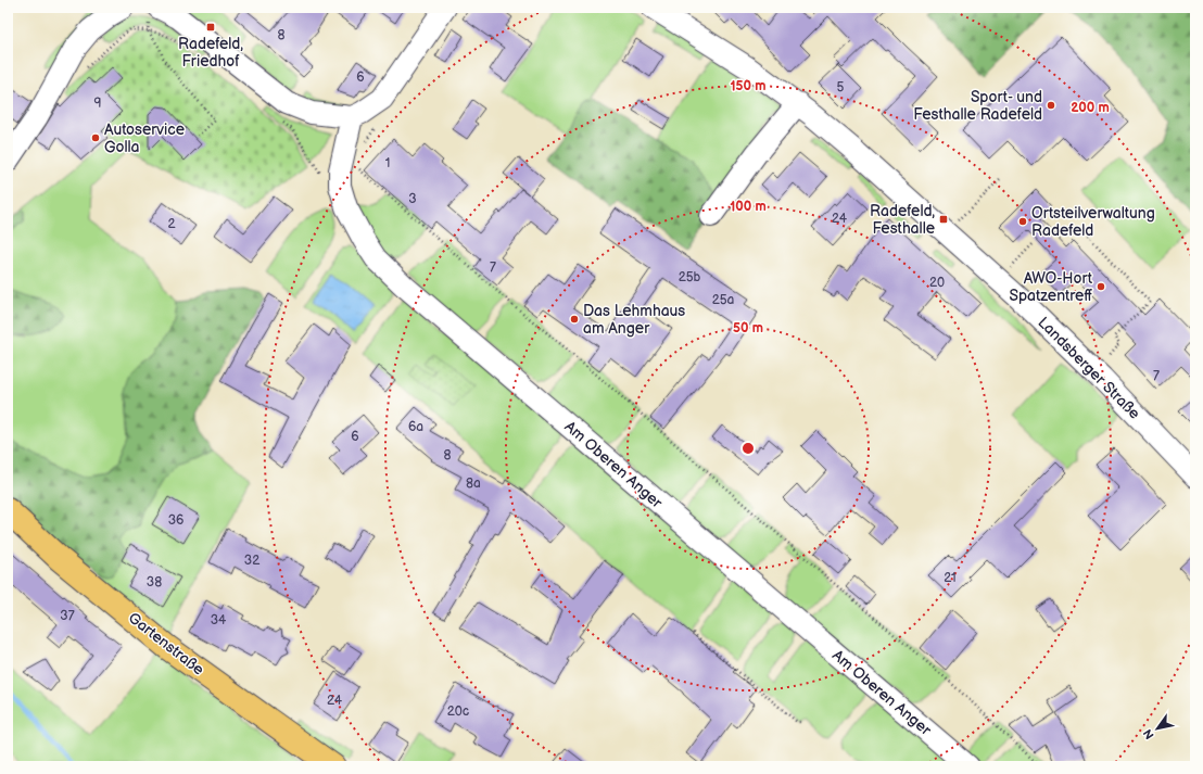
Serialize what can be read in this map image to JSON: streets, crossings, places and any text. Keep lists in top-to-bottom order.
{
  "streets": {
    "main road": ["Gartenstraße"],
    "street": ["Landsberger Straße", "Am Oberen Anger"]
  },
  "places": {
    "transit": ["Radefeld, Friedhof", "Radefeld, Festhalle"],
    "other": [
      "Sport- und Festhalle Radefeld",
      "Autoservice Golla",
      "Ortsteilverwaltung Radefeld",
      "AWO-Hort Spatzentreff",
      "Das Lehmhaus am Anger"
    ]
  },
  "house_numbers": [
    "8",
    "6",
    "5",
    "9",
    "1",
    "3",
    "24",
    "2",
    "7",
    "25b",
    "20",
    "25a",
    "7",
    "6a",
    "6",
    "8",
    "8a",
    "36",
    "32",
    "21",
    "38",
    "37",
    "34",
    "24",
    "20c"
  ],
  "north": "bottom left",
  "rings": [
    "150 m",
    "200 m",
    "100 m",
    "50 m"
  ]
}
